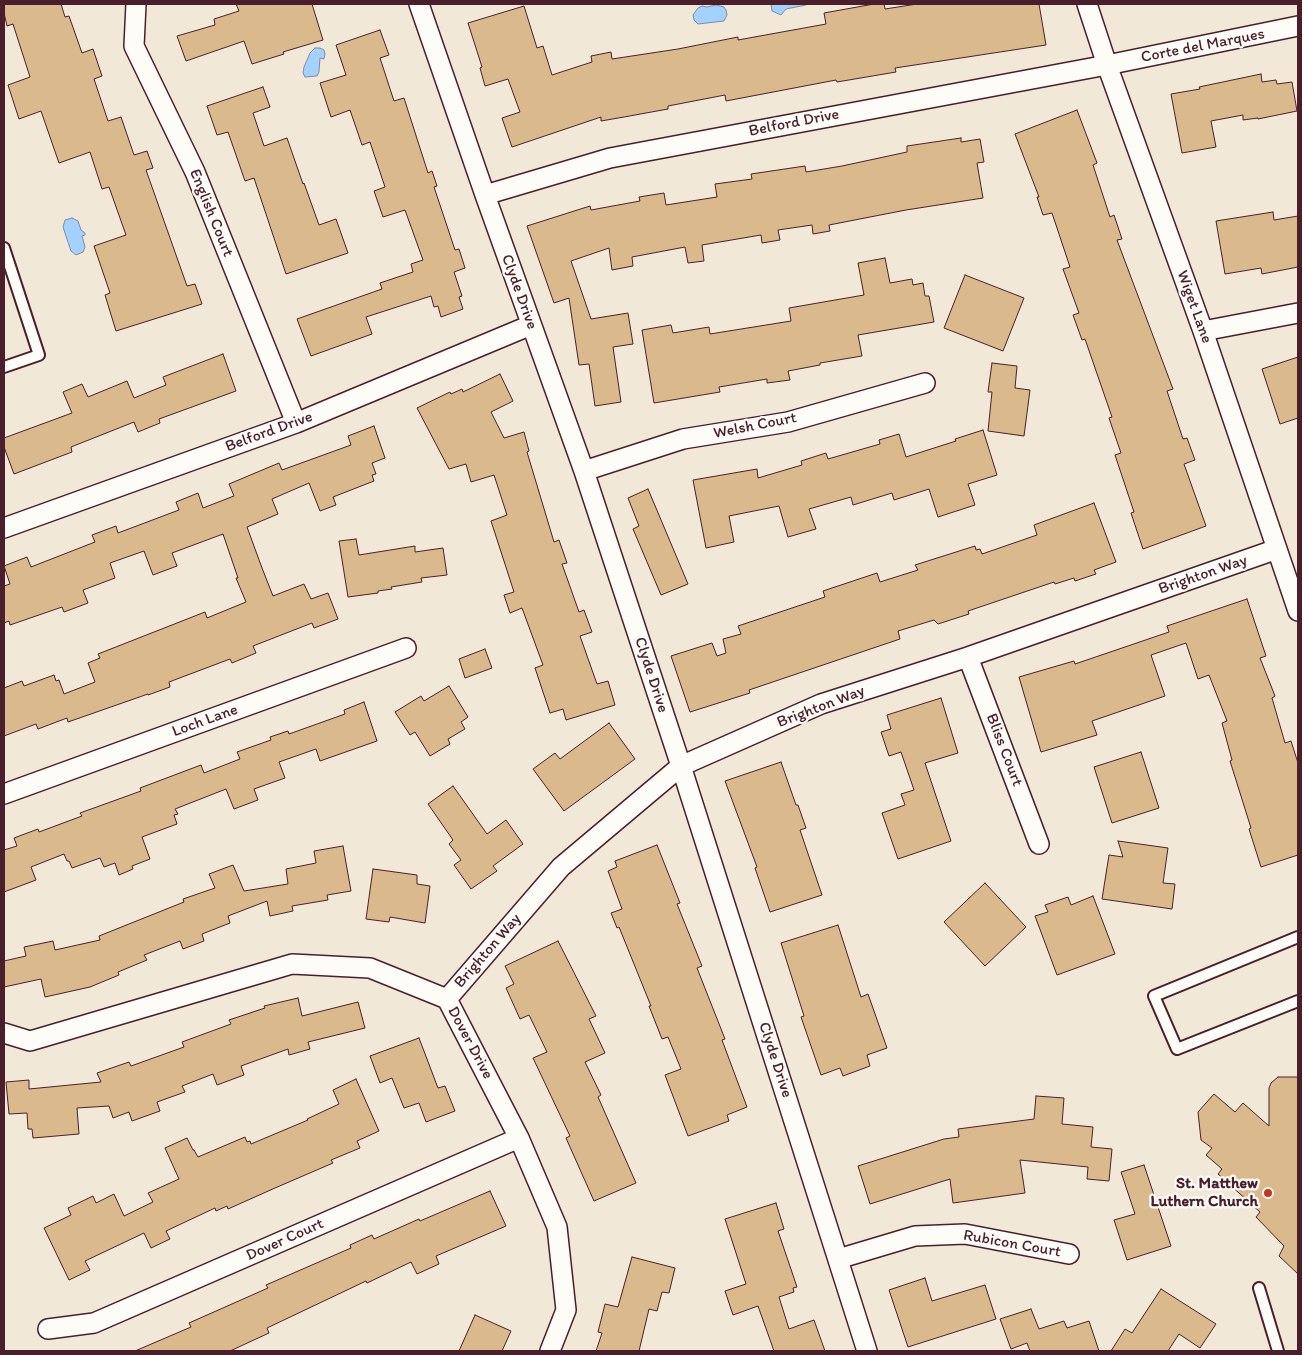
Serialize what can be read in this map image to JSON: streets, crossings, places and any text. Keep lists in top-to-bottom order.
{
  "streets": {
    "street": [
      "Corte del Marques",
      "Belford Drive",
      "English Court",
      "Clyde Drive",
      "Wiget Lane",
      "Welsh Court",
      "Brighton Way",
      "Loch Lane",
      "Bliss Court",
      "Dover Drive",
      "Dover Court",
      "Rubicon Court"
    ]
  },
  "crossings": [
    ["Corte del Marques", "Belford Drive"],
    ["Corte del Marques", "Wiget Lane"],
    ["Belford Drive", "English Court"],
    ["Belford Drive", "Clyde Drive"],
    ["Belford Drive", "Wiget Lane"],
    ["Clyde Drive", "Welsh Court"],
    ["Clyde Drive", "Brighton Way"],
    ["Clyde Drive", "Rubicon Court"],
    ["Wiget Lane", "Brighton Way"],
    ["Brighton Way", "Bliss Court"],
    ["Brighton Way", "Dover Drive"],
    ["Dover Drive", "Dover Court"]
  ],
  "places": ["St. Matthew Luthern Church"]
}
